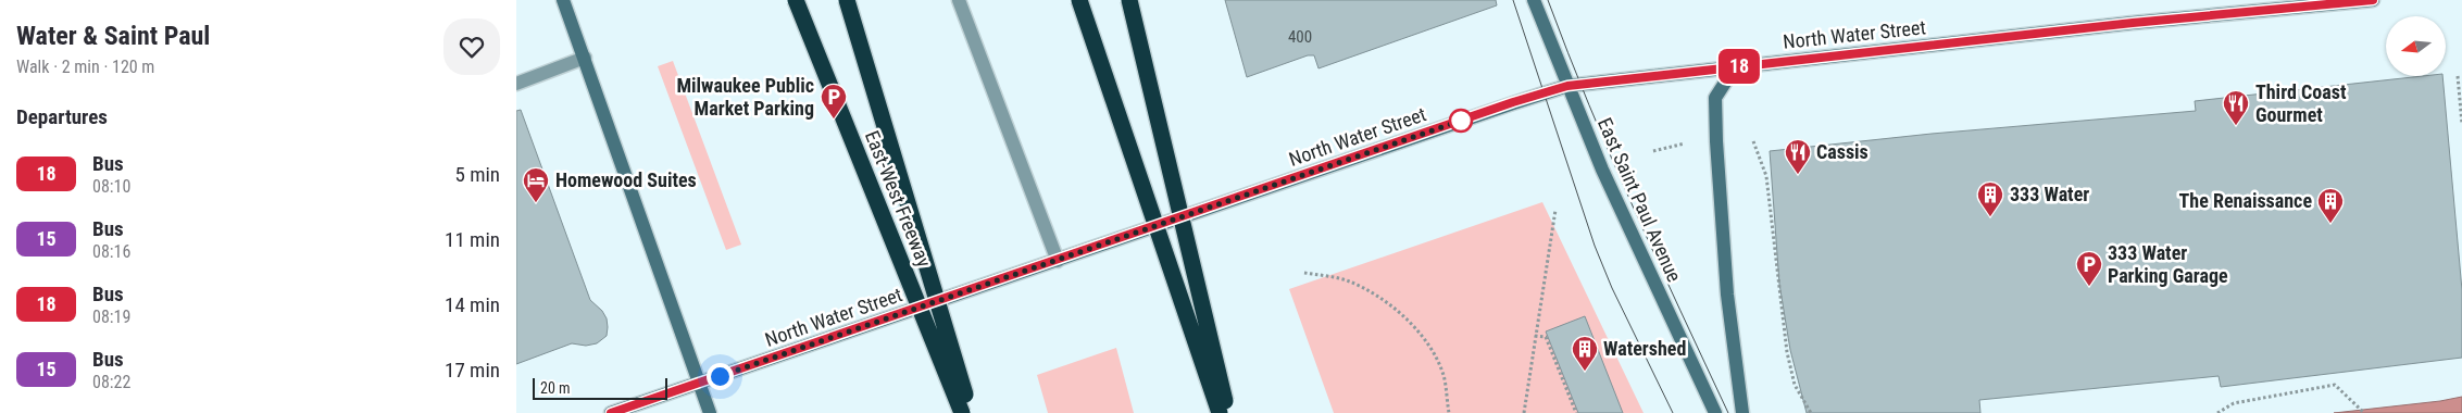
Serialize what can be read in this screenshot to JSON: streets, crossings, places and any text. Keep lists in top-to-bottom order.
{
  "streets": {
    "highway": ["East-West Freeway"],
    "main road": ["North Water Street", "East Saint Paul Avenue"]
  },
  "crossings": [
    ["North Water Street", "East Saint Paul Avenue"]
  ],
  "places": {
    "parking": ["Milwaukee Public Market Parking", "333 Water Parking Garage"],
    "restaurant": ["Third Coast Gourmet", "Cassis"],
    "hotel": ["Homewood Suites"],
    "building": ["333 Water", "The Renaissance", "Watershed"]
  },
  "lines": ["bus line 18"],
  "house_numbers": ["400"],
  "scale_bar": "20 m",
  "north": "left",
  "page": {
    "heading": [
      ["Water & Saint Paul", "Walk · 2 min · 120 m"],
      "Departures"
    ],
    "on_map": "18",
    "list": [
      {
        "mark": "18",
        "name": "Bus",
        "note": "08:10",
        "value": "5 min"
      },
      {
        "mark": "15",
        "name": "Bus",
        "note": "08:16",
        "value": "11 min"
      },
      {
        "mark": "18",
        "name": "Bus",
        "note": "08:19",
        "value": "14 min"
      },
      {
        "mark": "15",
        "name": "Bus",
        "note": "08:22",
        "value": "17 min"
      }
    ],
    "scale": "20 m"
  }
}
